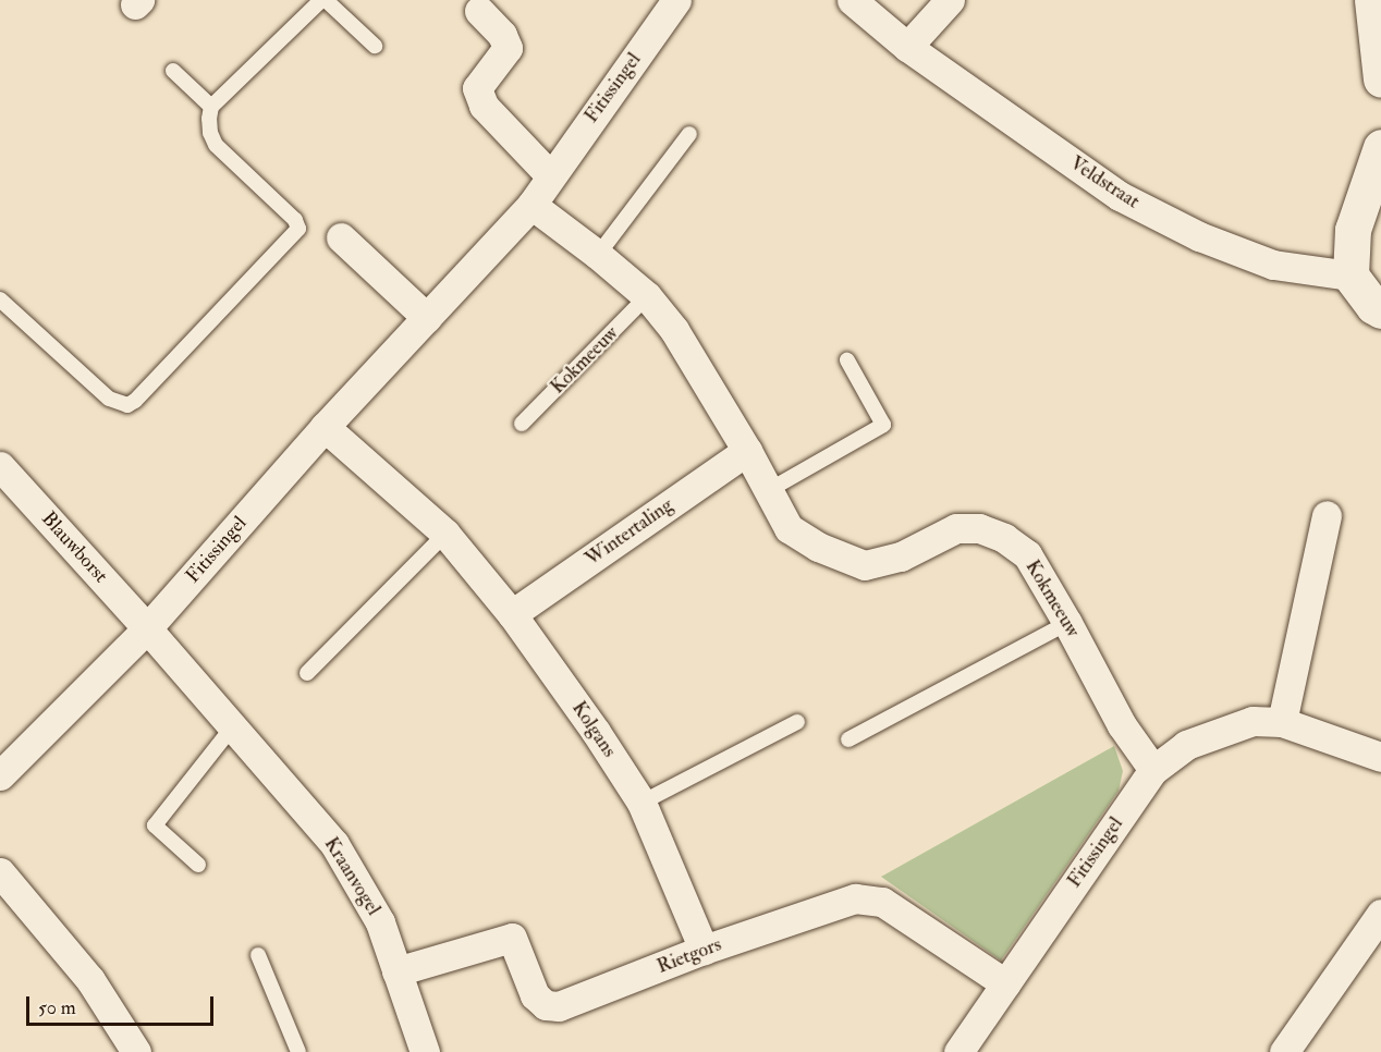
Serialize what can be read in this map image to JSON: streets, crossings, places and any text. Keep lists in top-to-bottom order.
{
  "streets": {
    "street": [
      "Fitissingel",
      "Veldstraat",
      "Kokmeeuw",
      "Wintertaling",
      "Blauwborst",
      "Kolgans",
      "Kraanvogel",
      "Rietgors"
    ]
  },
  "crossings": [
    ["Fitissingel", "Kokmeeuw"],
    ["Fitissingel", "Blauwborst"],
    ["Fitissingel", "Kolgans"],
    ["Fitissingel", "Kraanvogel"],
    ["Fitissingel", "Rietgors"],
    ["Kokmeeuw", "Wintertaling"],
    ["Wintertaling", "Kolgans"],
    ["Blauwborst", "Kraanvogel"],
    ["Kolgans", "Rietgors"],
    ["Kraanvogel", "Rietgors"]
  ],
  "scale_bar": "50 m"
}
